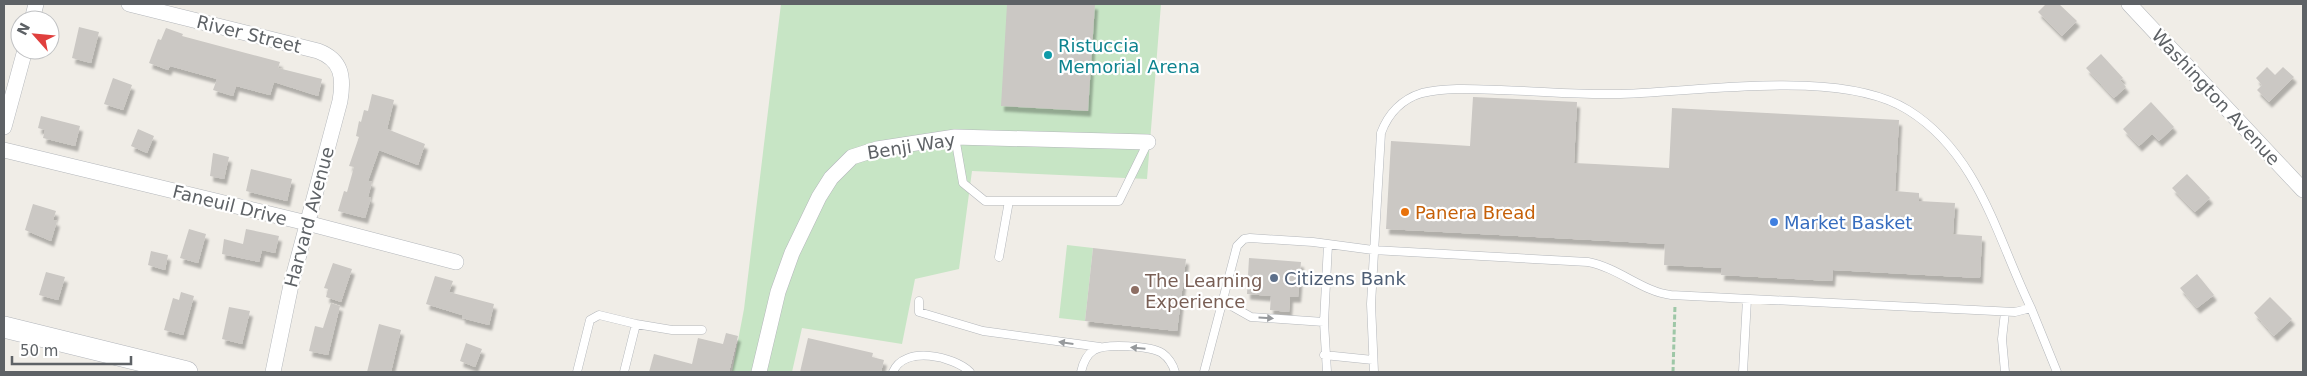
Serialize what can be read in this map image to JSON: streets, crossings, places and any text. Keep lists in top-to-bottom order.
{
  "streets": {
    "street": [
      "River Street",
      "Washington Avenue",
      "Benji Way",
      "Faneuil Drive",
      "Harvard Avenue"
    ]
  },
  "crossings": [
    ["River Street", "Harvard Avenue"],
    ["Faneuil Drive", "Harvard Avenue"]
  ],
  "places": [
    "Ristuccia Memorial Arena",
    "Panera Bread",
    "Market Basket",
    "Citizens Bank",
    "The Learning Experience"
  ],
  "scale_bar": "50 m",
  "north": "top left"
}
